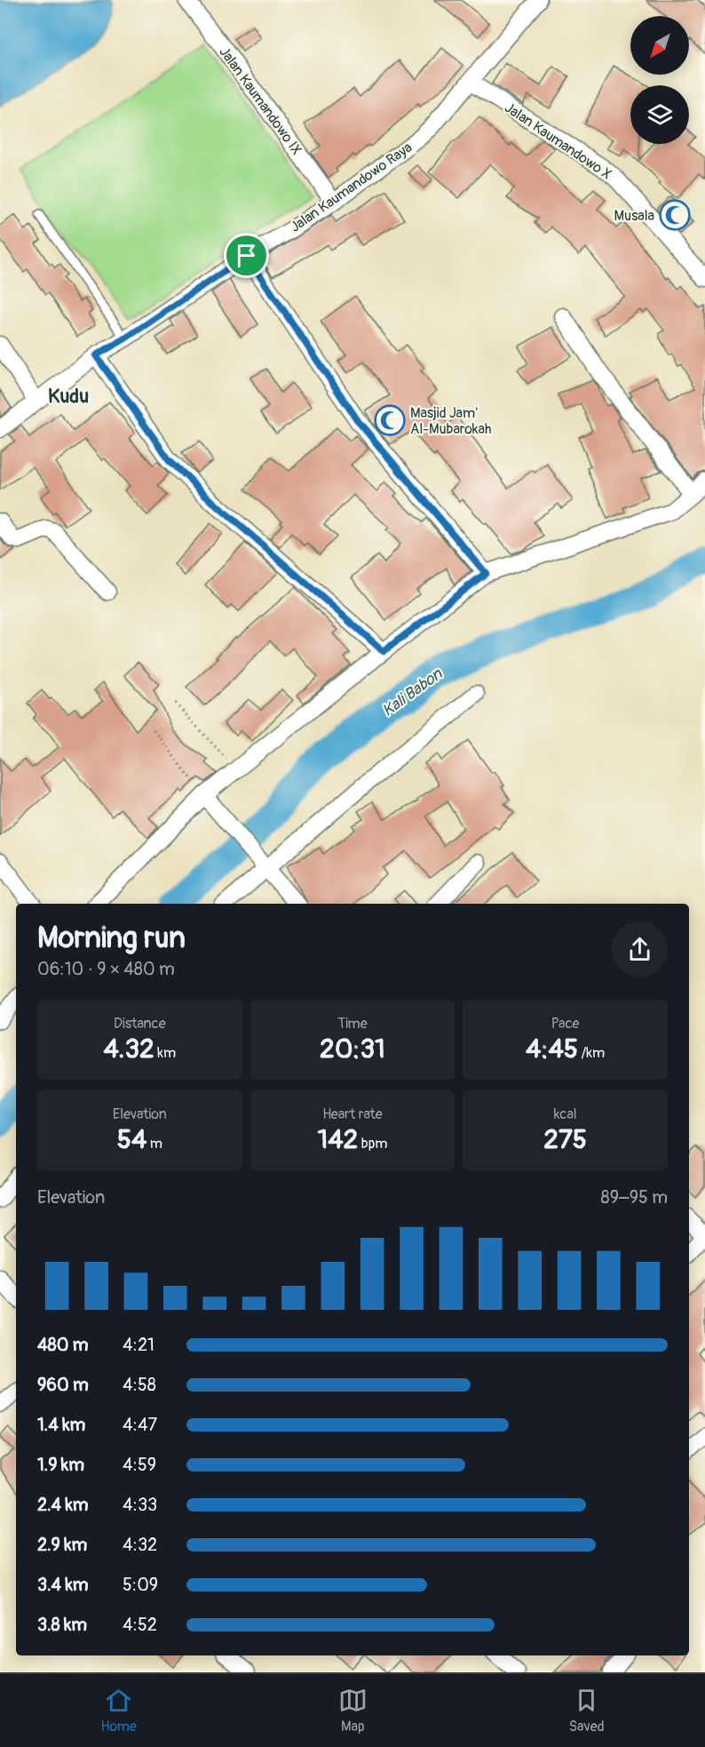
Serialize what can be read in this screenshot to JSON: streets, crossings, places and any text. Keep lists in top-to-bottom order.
{
  "streets": {
    "street": ["Jalan Kaumandowo IX", "Jalan Kaumandowo X", "Jalan Kaumandowo Raya"]
  },
  "crossings": [
    ["Jalan Kaumandowo IX", "Jalan Kaumandowo Raya"],
    ["Jalan Kaumandowo X", "Jalan Kaumandowo Raya"]
  ],
  "districts": ["Kudu"],
  "water": ["Kali Babon"],
  "places": {
    "mosque": ["Musala", "Masjid Jam' Al-Mubarokah"]
  },
  "north": "bottom left",
  "page": {
    "heading": ["Morning run", "06:10 · 9 × 480 m"],
    "stats": [
      ["Distance", "4.32 km"],
      ["Time", "20:31"],
      ["Pace", "4:45 /km"],
      ["Elevation", "54 m"],
      ["Heart rate", "142 bpm"],
      ["kcal", "275"]
    ],
    "chart": ["Elevation", "89–95 m"],
    "list": [
      {
        "name": "480 m",
        "note": "4:21"
      },
      {
        "name": "960 m",
        "note": "4:58"
      },
      {
        "name": "1.4 km",
        "note": "4:47"
      },
      {
        "name": "1.9 km",
        "note": "4:59"
      },
      {
        "name": "2.4 km",
        "note": "4:33"
      },
      {
        "name": "2.9 km",
        "note": "4:32"
      },
      {
        "name": "3.4 km",
        "note": "5:09"
      },
      {
        "name": "3.8 km",
        "note": "4:52"
      }
    ],
    "tabs": ["Home", "Map", "Saved"]
  }
}
